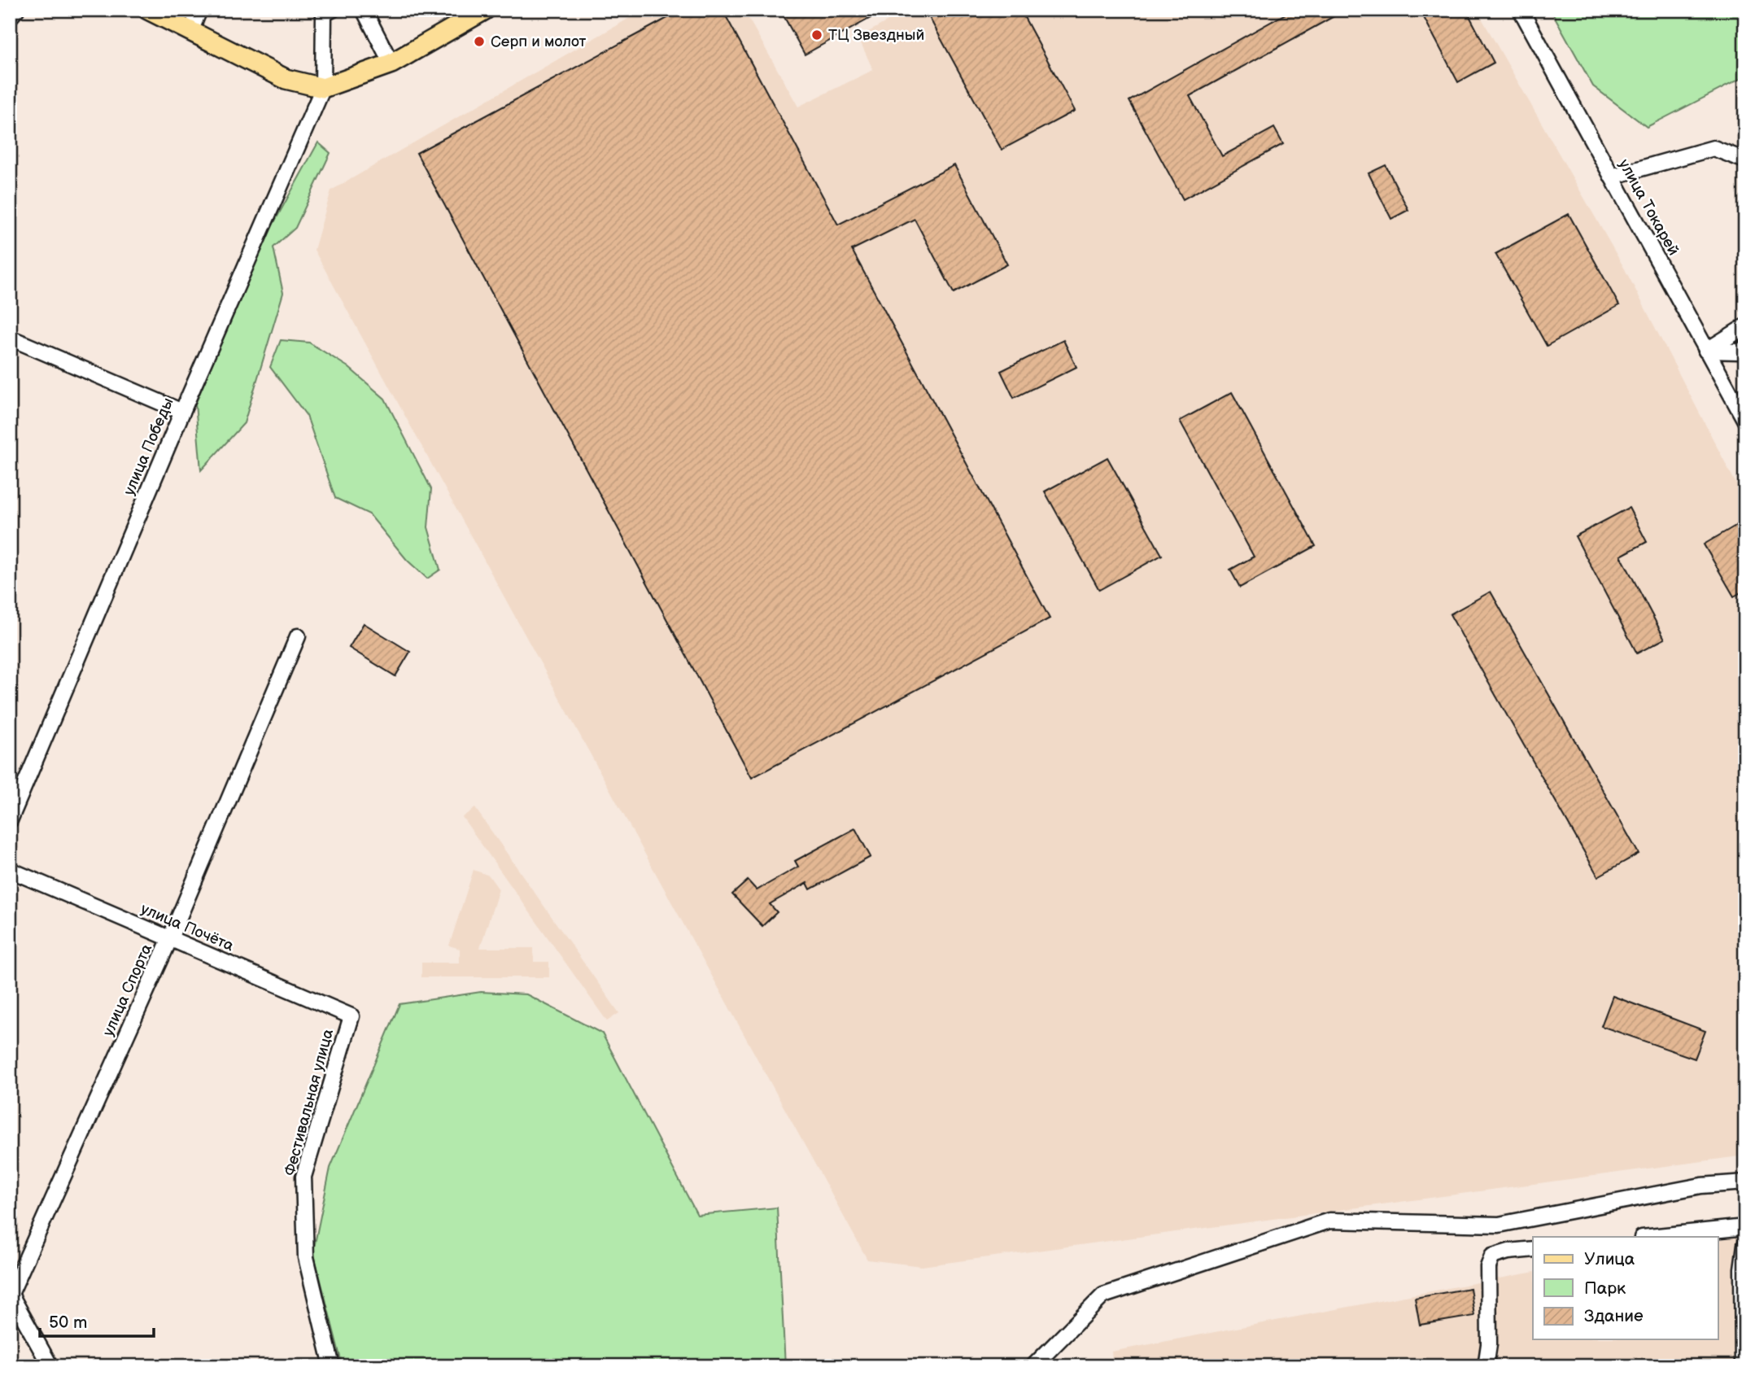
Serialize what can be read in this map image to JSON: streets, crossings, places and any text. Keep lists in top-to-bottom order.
{
  "streets": {
    "street": [
      "улица Токарей",
      "улица Победы",
      "улица Почёта",
      "улица Спорта",
      "Фестивальная улица"
    ]
  },
  "crossings": [
    ["улица Почёта", "улица Спорта"],
    ["улица Почёта", "Фестивальная улица"]
  ],
  "places": ["ТЦ Звездный", "Серп и молот"],
  "legend": ["Улица", "Парк", "Здание"],
  "scale_bar": "50 m"
}
